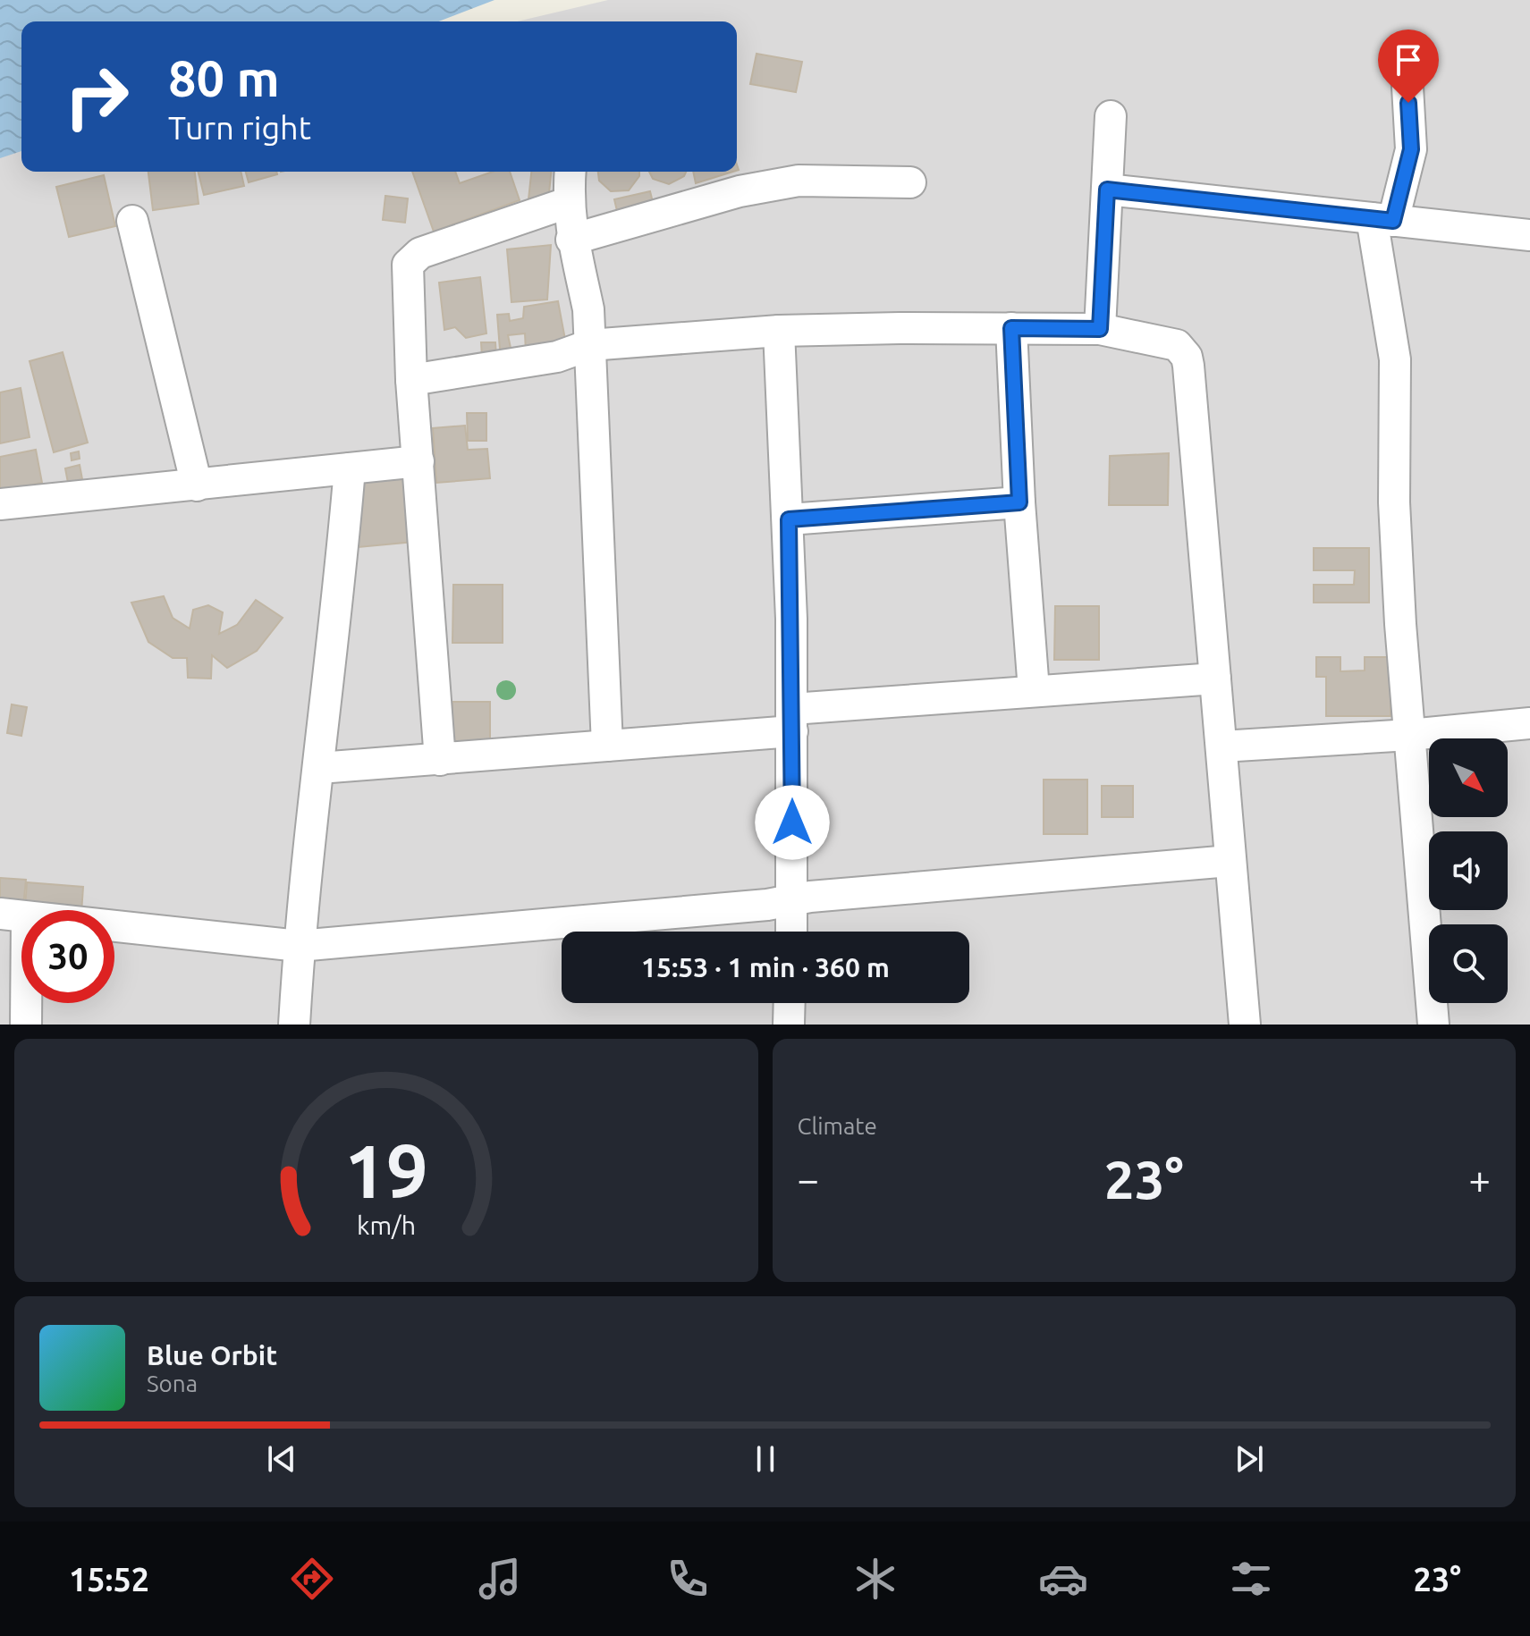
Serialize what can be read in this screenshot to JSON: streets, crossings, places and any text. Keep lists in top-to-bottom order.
{
  "north": "bottom right",
  "page": {
    "turn": ["80 m", "Turn right"],
    "limit": "30",
    "trip": "15:53 · 1 min · 360 m",
    "tile": "Climate",
    "heat": ["−", "23°", "+"],
    "song": ["Blue Orbit", "Sona"],
    "tabs": ["15:52", "23°"],
    "gauge": ["19", "km/h"]
  }
}
